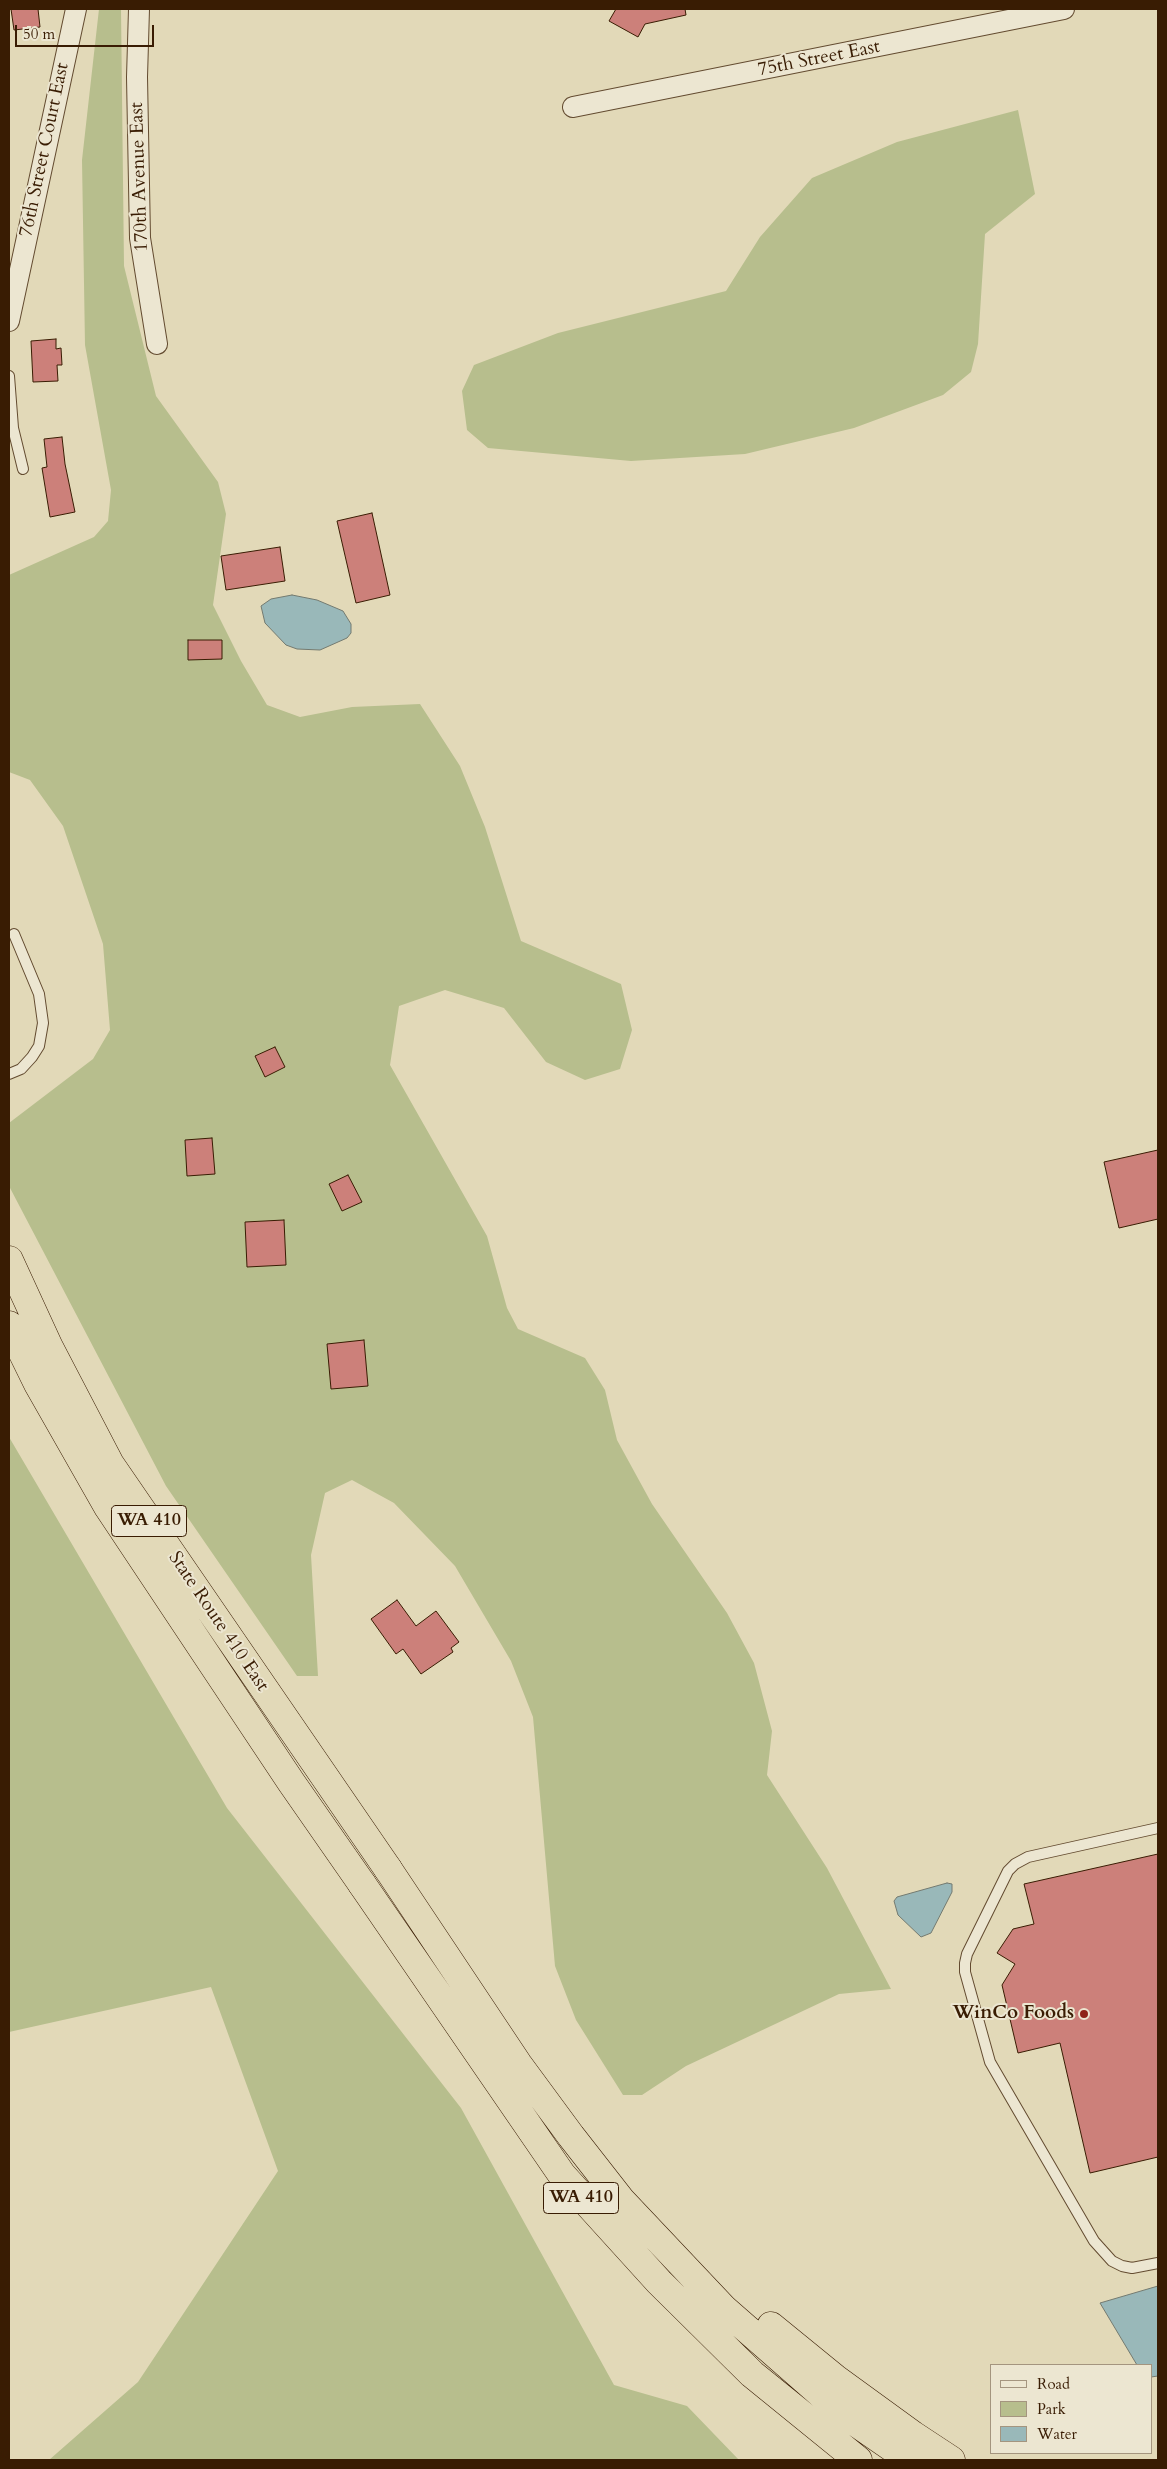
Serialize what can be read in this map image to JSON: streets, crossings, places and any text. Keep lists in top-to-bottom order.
{
  "streets": {
    "highway": ["WA 410", "State Route 410 East"],
    "street": ["75th Street East", "76th Street Court East", "170th Avenue East"]
  },
  "crossings": [
    ["WA 410", "State Route 410 East"]
  ],
  "places": ["WinCo Foods"],
  "legend": ["Road", "Park", "Water"],
  "scale_bar": "50 m"
}
